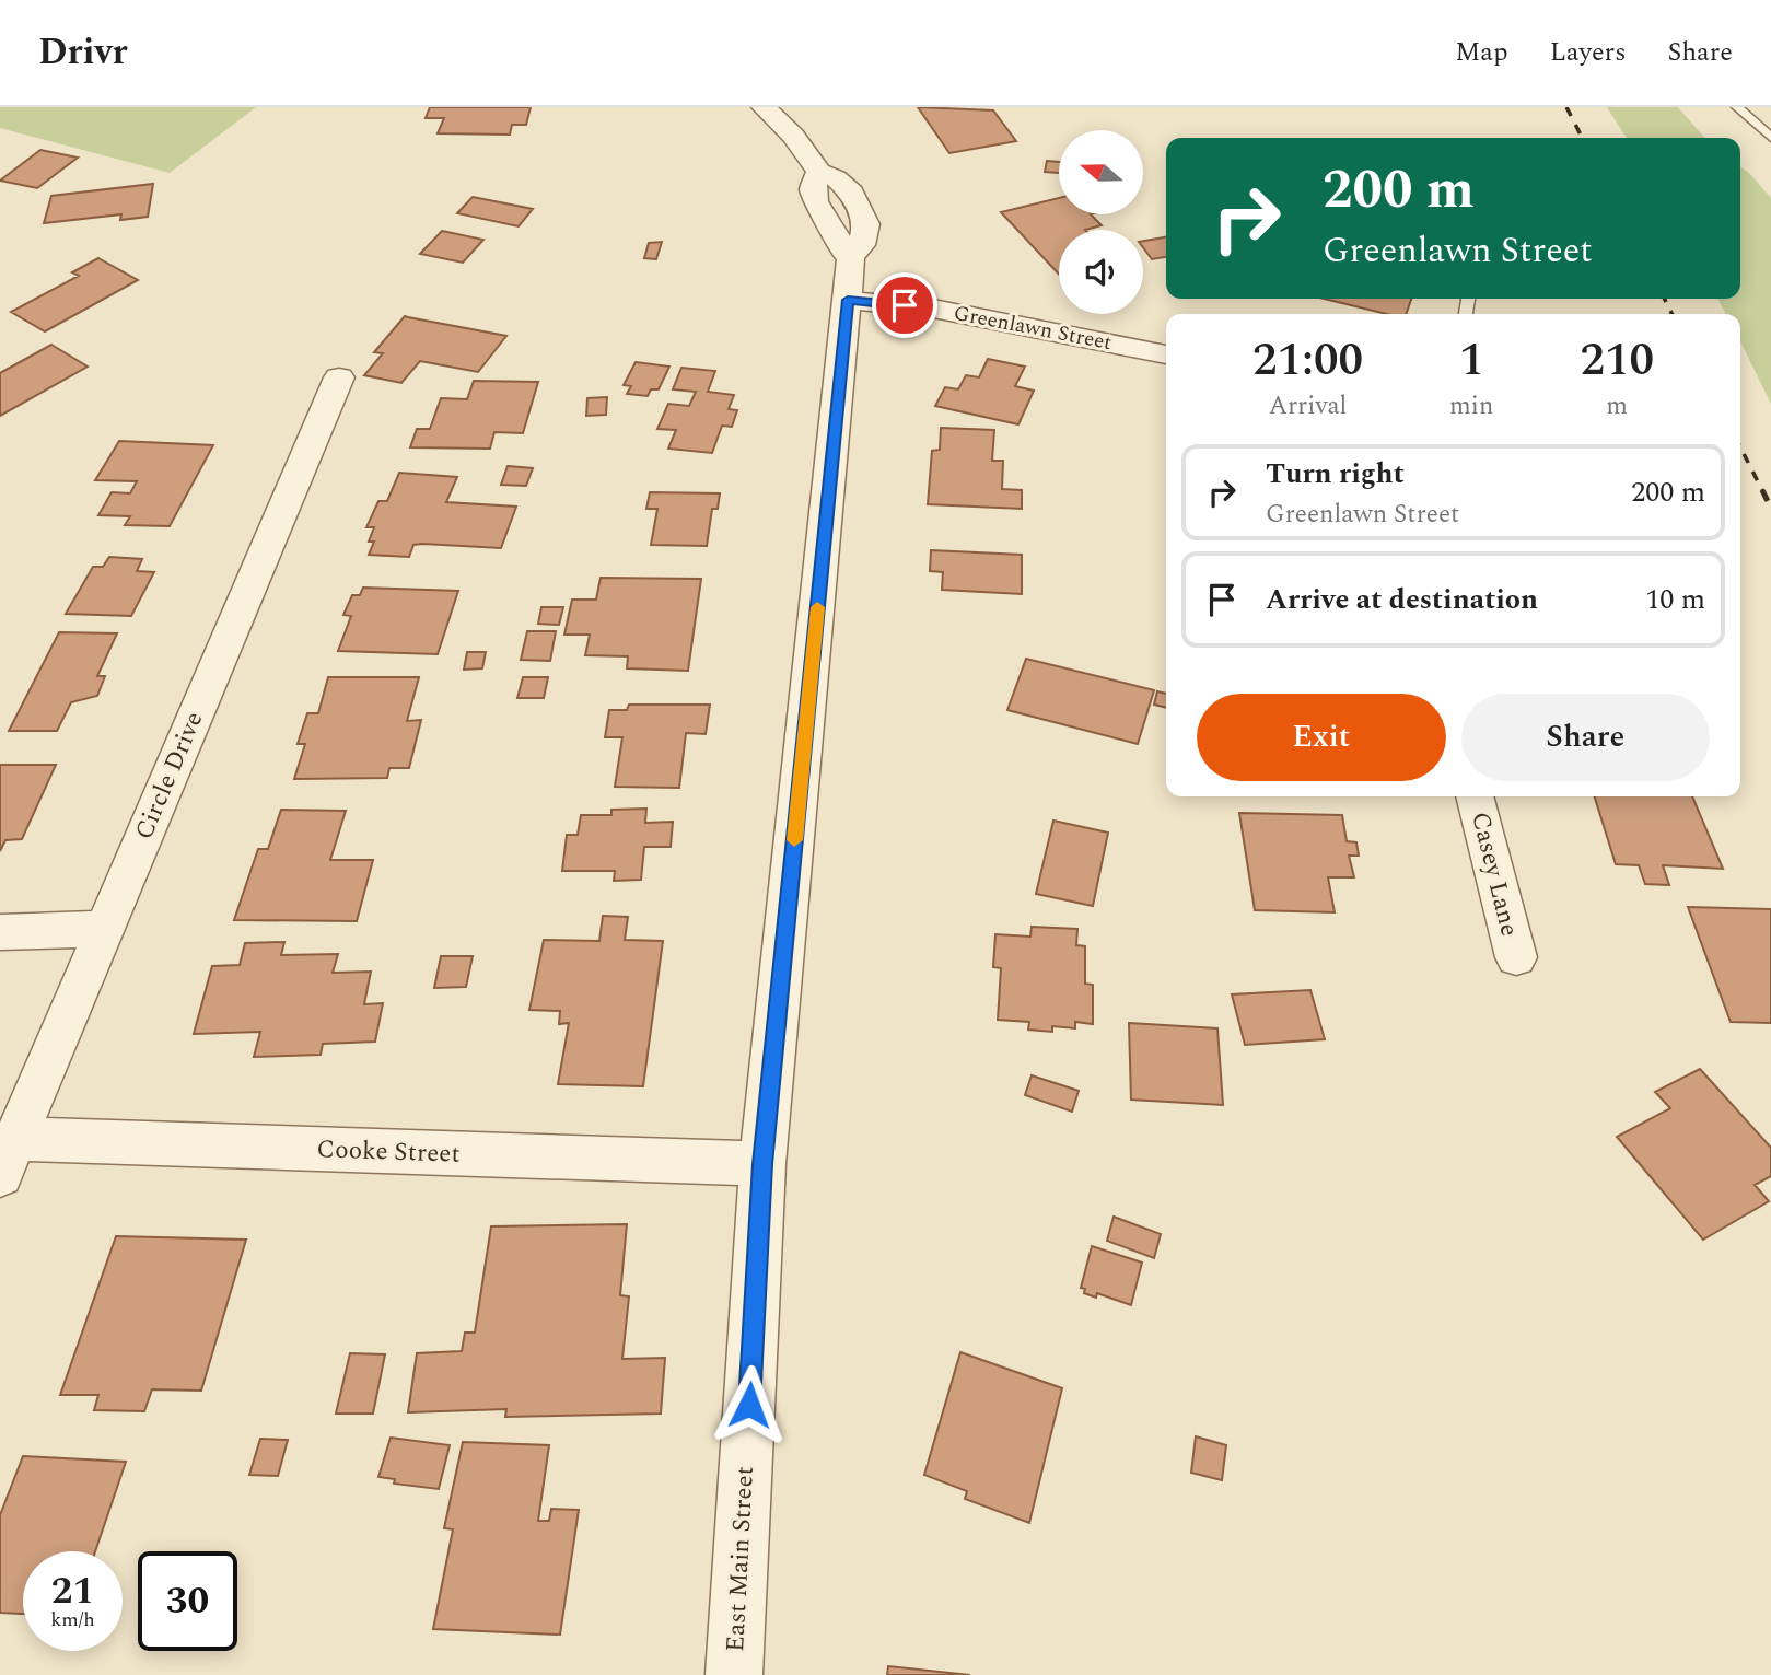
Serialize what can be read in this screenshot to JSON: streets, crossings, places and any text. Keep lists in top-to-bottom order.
{
  "streets": {
    "street": [
      "Greenlawn Street",
      "Circle Drive",
      "Casey Lane",
      "Cooke Street",
      "East Main Street"
    ]
  },
  "crossings": [
    ["Greenlawn Street", "East Main Street"],
    ["Circle Drive", "Cooke Street"],
    ["Cooke Street", "East Main Street"]
  ],
  "north": "left",
  "page": {
    "header": "Drivr",
    "nav": ["Map", "Layers", "Share"],
    "turn": ["200 m", "Greenlawn Street"],
    "eta": [
      "21:00",
      "Arrival",
      "1",
      "min",
      "210",
      "m"
    ],
    "list": [
      {
        "name": "Turn right",
        "note": "Greenlawn Street",
        "value": "200 m"
      },
      {
        "name": "Arrive at destination",
        "value": "10 m"
      }
    ],
    "buttons": ["Exit", "Share"],
    "speed": "21 km/h",
    "limit": "30"
  }
}
